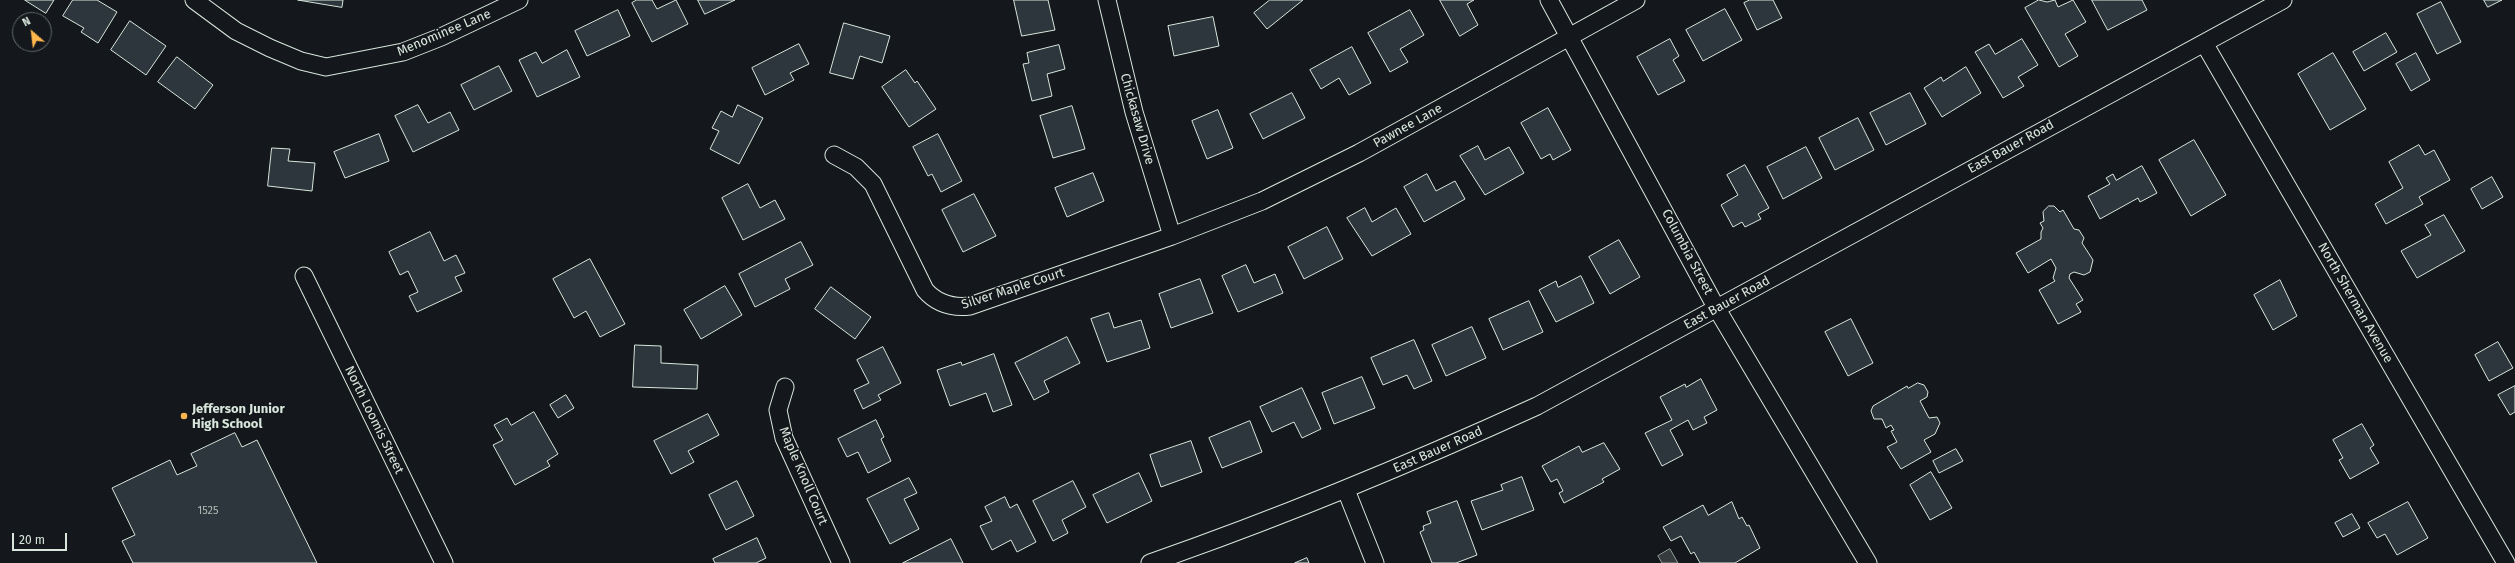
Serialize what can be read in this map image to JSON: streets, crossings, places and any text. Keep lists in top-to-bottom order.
{
  "streets": {
    "street": [
      "Menominee Lane",
      "Chickasaw Drive",
      "Pawnee Lane",
      "East Bauer Road",
      "Columbia Street",
      "Silver Maple Court",
      "North Sherman Avenue",
      "North Loomis Street",
      "Maple Knoll Court"
    ]
  },
  "crossings": [
    ["Chickasaw Drive", "Pawnee Lane"],
    ["Chickasaw Drive", "Silver Maple Court"],
    ["Pawnee Lane", "Columbia Street"],
    ["Pawnee Lane", "Silver Maple Court"],
    ["East Bauer Road", "Columbia Street"],
    ["East Bauer Road", "North Sherman Avenue"]
  ],
  "places": ["Jefferson Junior High School"],
  "house_numbers": ["1525"],
  "scale_bar": "20 m",
  "north": "top left"
}
